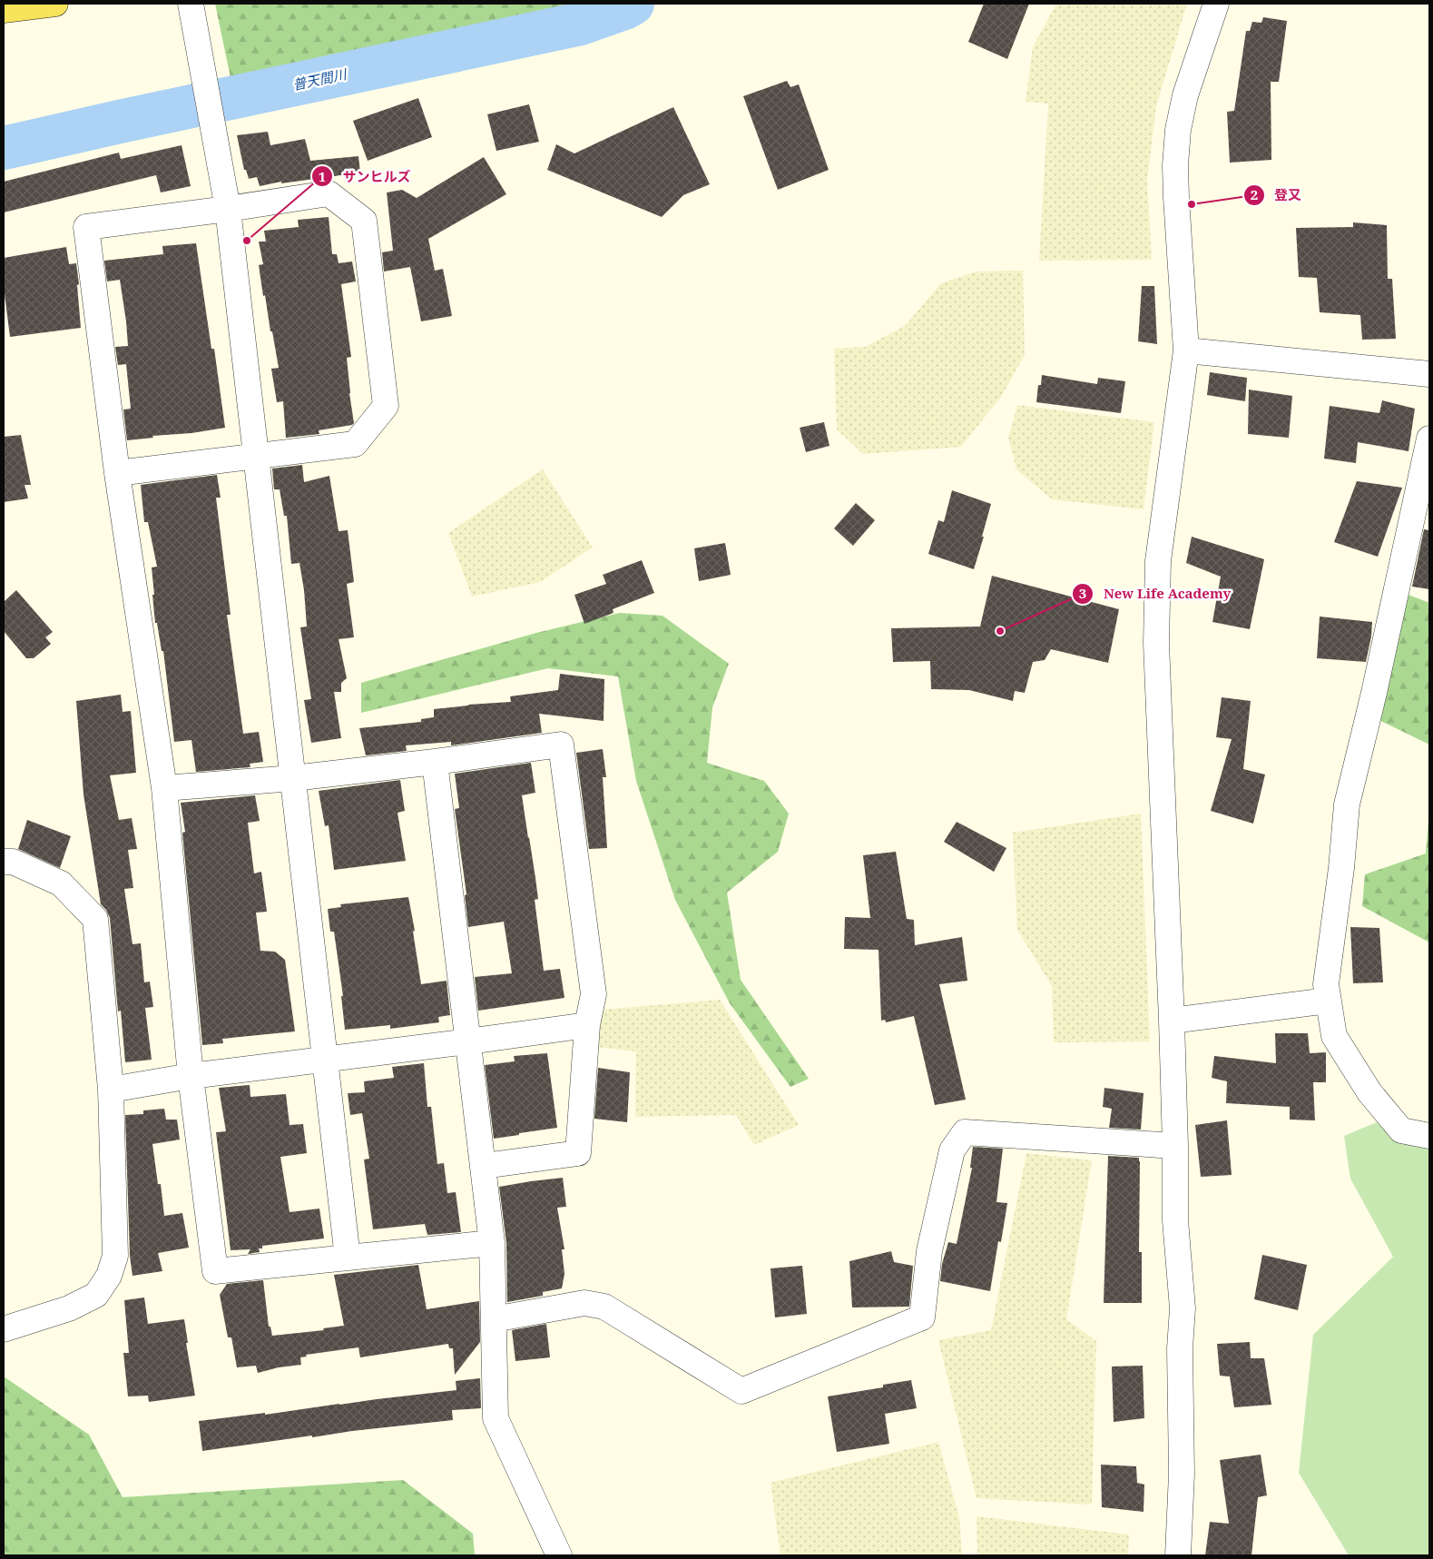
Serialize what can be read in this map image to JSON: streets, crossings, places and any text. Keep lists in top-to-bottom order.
{
  "water": ["普天間川"],
  "places": ["登又", "サンヒルズ", "New Life Academy"]
}
